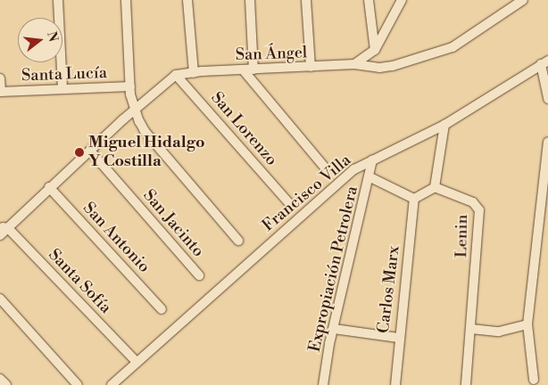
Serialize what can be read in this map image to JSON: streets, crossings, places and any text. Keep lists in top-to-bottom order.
{
  "streets": {
    "street": [
      "San Ángel",
      "Santa Lucía",
      "San Lorenzo",
      "Francisco Villa",
      "San Jacinto",
      "Lenin",
      "San Antonio",
      "Expropiación Petrolera",
      "Santa Sofía",
      "Carlos Marx"
    ]
  },
  "crossings": [
    ["San Ángel", "San Lorenzo"],
    ["Francisco Villa", "Expropiación Petrolera"],
    ["Francisco Villa", "Santa Sofía"]
  ],
  "places": ["Miguel Hidalgo Y Costilla"],
  "north": "right"
}
